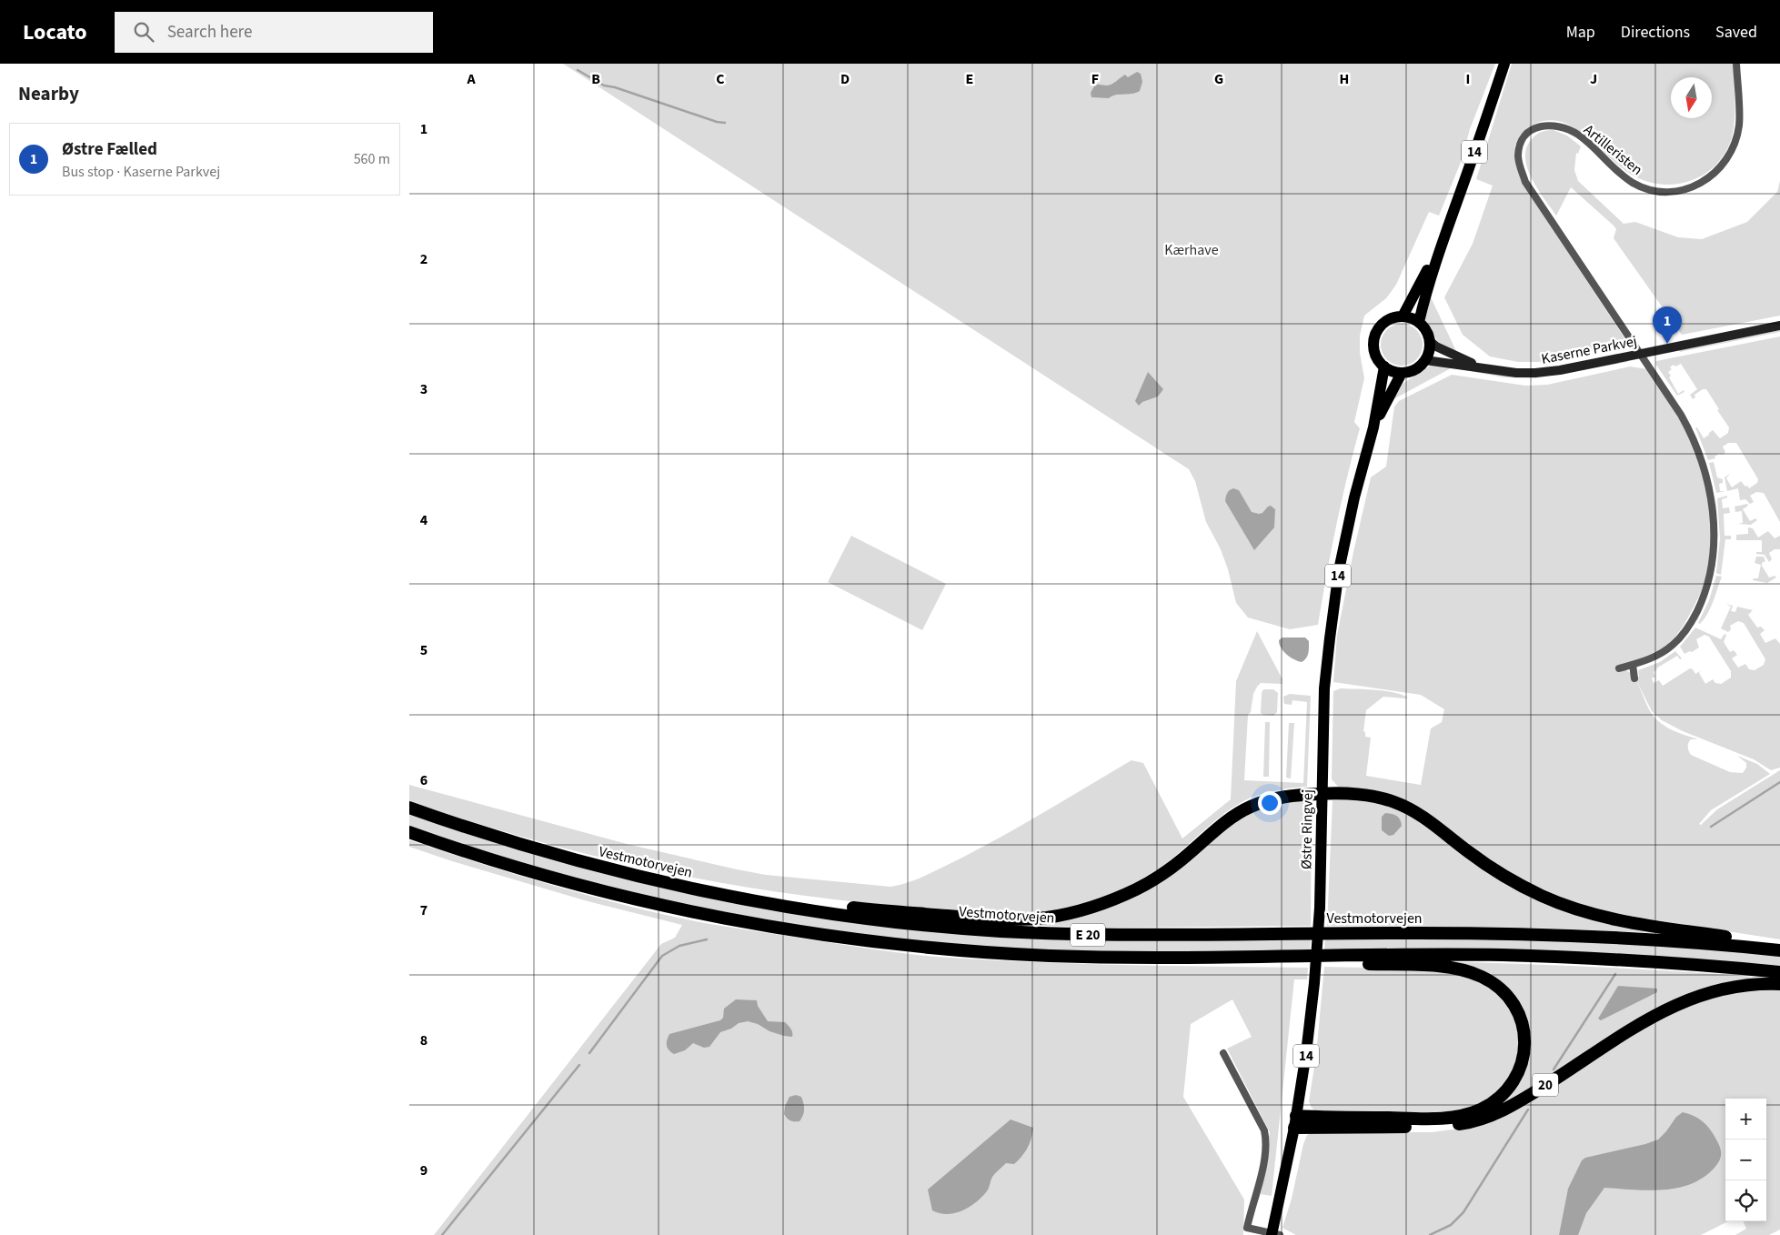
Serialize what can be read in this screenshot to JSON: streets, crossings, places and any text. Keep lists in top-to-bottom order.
{
  "streets": {
    "highway": ["Vestmotorvejen", "E 20", "20"],
    "main road": ["14", "Østre Ringvej"],
    "street": ["Artilleristen", "Kaserne Parkvej"]
  },
  "crossings": [
    ["Artilleristen", "Kaserne Parkvej"],
    ["14", "Kaserne Parkvej"],
    ["14", "Østre Ringvej"],
    ["Kaserne Parkvej", "Østre Ringvej"],
    ["Østre Ringvej", "E 20"],
    ["Østre Ringvej", "20"],
    ["Vestmotorvejen", "E 20"],
    ["E 20", "20"]
  ],
  "parks": ["Kærhave"],
  "north": "bottom",
  "page": {
    "header": "Locato",
    "search": "Search here",
    "nav": ["Map", "Directions", "Saved"],
    "heading": "Nearby",
    "list": [
      {
        "mark": "1",
        "name": "Østre Fælled",
        "note": "Bus stop · Kaserne Parkvej",
        "value": "560 m"
      }
    ],
    "pins": "1",
    "map_buttons": ["+", "−"]
  },
  "grid": {
    "columns": [
      "A",
      "B",
      "C",
      "D",
      "E",
      "F",
      "G",
      "H",
      "I",
      "J"
    ],
    "rows": [
      "1",
      "2",
      "3",
      "4",
      "5",
      "6",
      "7",
      "8",
      "9"
    ]
  }
}
